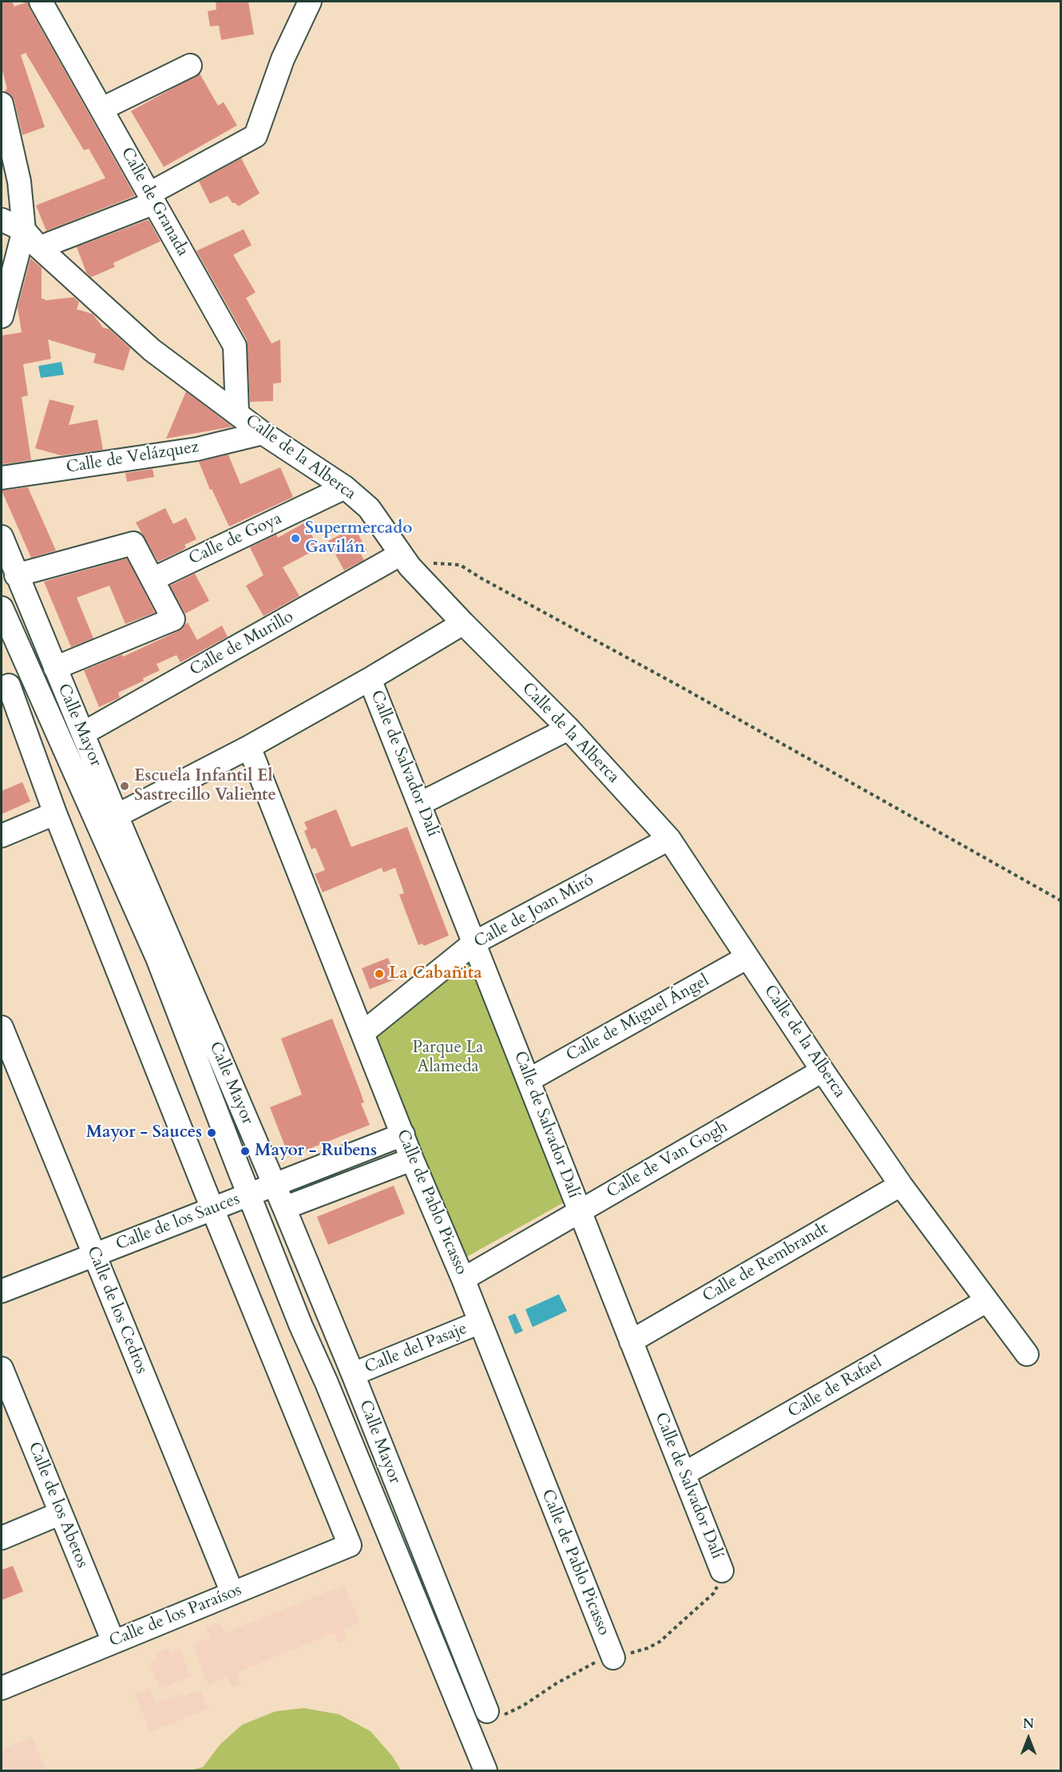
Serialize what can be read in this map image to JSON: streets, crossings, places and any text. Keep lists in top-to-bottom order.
{
  "streets": {
    "street": [
      "Calle de Granada",
      "Calle de Velázquez",
      "Calle de la Alberca",
      "Calle de Goya",
      "Calle de Murillo",
      "Calle Mayor",
      "Calle de Salvador Dalí",
      "Calle de Joan Miró",
      "Calle de Miguel Ángel",
      "Calle de Van Gogh",
      "Calle de Pablo Picasso",
      "Calle de los Sauces",
      "Calle de Rembrandt",
      "Calle de los Cedros",
      "Calle del Pasaje",
      "Calle de Rafael",
      "Calle de los Abetos",
      "Calle de los Paraísos"
    ]
  },
  "crossings": [
    ["Calle de Granada", "Calle de la Alberca"],
    ["Calle de Velázquez", "Calle de la Alberca"],
    ["Calle de la Alberca", "Calle de Goya"],
    ["Calle de la Alberca", "Calle de Murillo"],
    ["Calle de la Alberca", "Calle de Joan Miró"],
    ["Calle de la Alberca", "Calle de Miguel Ángel"],
    ["Calle de la Alberca", "Calle de Van Gogh"],
    ["Calle de la Alberca", "Calle de Rembrandt"],
    ["Calle de la Alberca", "Calle de Rafael"],
    ["Calle de Murillo", "Calle Mayor"],
    ["Calle Mayor", "Calle de los Sauces"],
    ["Calle Mayor", "Calle del Pasaje"],
    ["Calle de Salvador Dalí", "Calle de Joan Miró"],
    ["Calle de Salvador Dalí", "Calle de Miguel Ángel"],
    ["Calle de Salvador Dalí", "Calle de Van Gogh"],
    ["Calle de Salvador Dalí", "Calle de Rembrandt"],
    ["Calle de Salvador Dalí", "Calle de Rafael"],
    ["Calle de Joan Miró", "Calle de Pablo Picasso"],
    ["Calle de Van Gogh", "Calle de Pablo Picasso"],
    ["Calle de Pablo Picasso", "Calle de los Sauces"],
    ["Calle de Pablo Picasso", "Calle del Pasaje"],
    ["Calle de los Sauces", "Calle de los Cedros"],
    ["Calle de los Sauces", "Calle de los Paraísos"],
    ["Calle de los Cedros", "Calle de los Paraísos"],
    ["Calle de los Abetos", "Calle de los Paraísos"]
  ],
  "parks": ["Parque La Alameda"],
  "places": [
    "Supermercado Gavilán",
    "Escuela Infantil El Sastrecillo Valiente",
    "La Cabañita",
    "Mayor - Sauces",
    "Mayor - Rubens"
  ],
  "north": "top"
}
